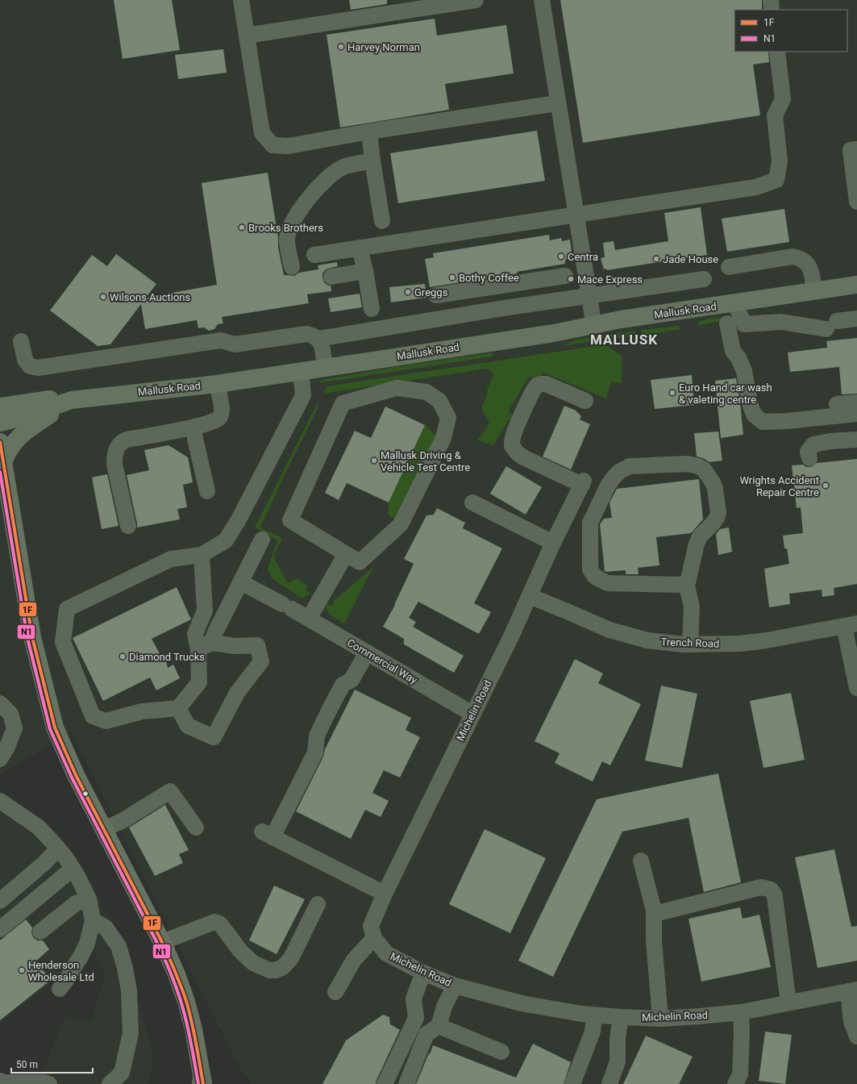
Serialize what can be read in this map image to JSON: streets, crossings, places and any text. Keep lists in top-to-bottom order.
{
  "streets": {
    "main road": ["Mallusk Road"],
    "street": ["Trench Road", "Commercial Way", "Michelin Road"]
  },
  "crossings": [
    ["Trench Road", "Michelin Road"],
    ["Commercial Way", "Michelin Road"]
  ],
  "districts": ["MALLUSK"],
  "places": [
    "Harvey Norman",
    "Brooks Brothers",
    "Centra",
    "Jade House",
    "Bothy Coffee",
    "Mace Express",
    "Greggs",
    "Wilsons Auctions",
    "Euro Hand car wash & valeting centre",
    "Mallusk Driving & Vehicle Test Centre",
    "Wrights Accident Repair Centre",
    "Diamond Trucks",
    "Henderson Wholesale Ltd"
  ],
  "lines": ["transit line 1F", "transit line N1"],
  "legend": ["1F", "N1"],
  "scale_bar": "50 m"
}
